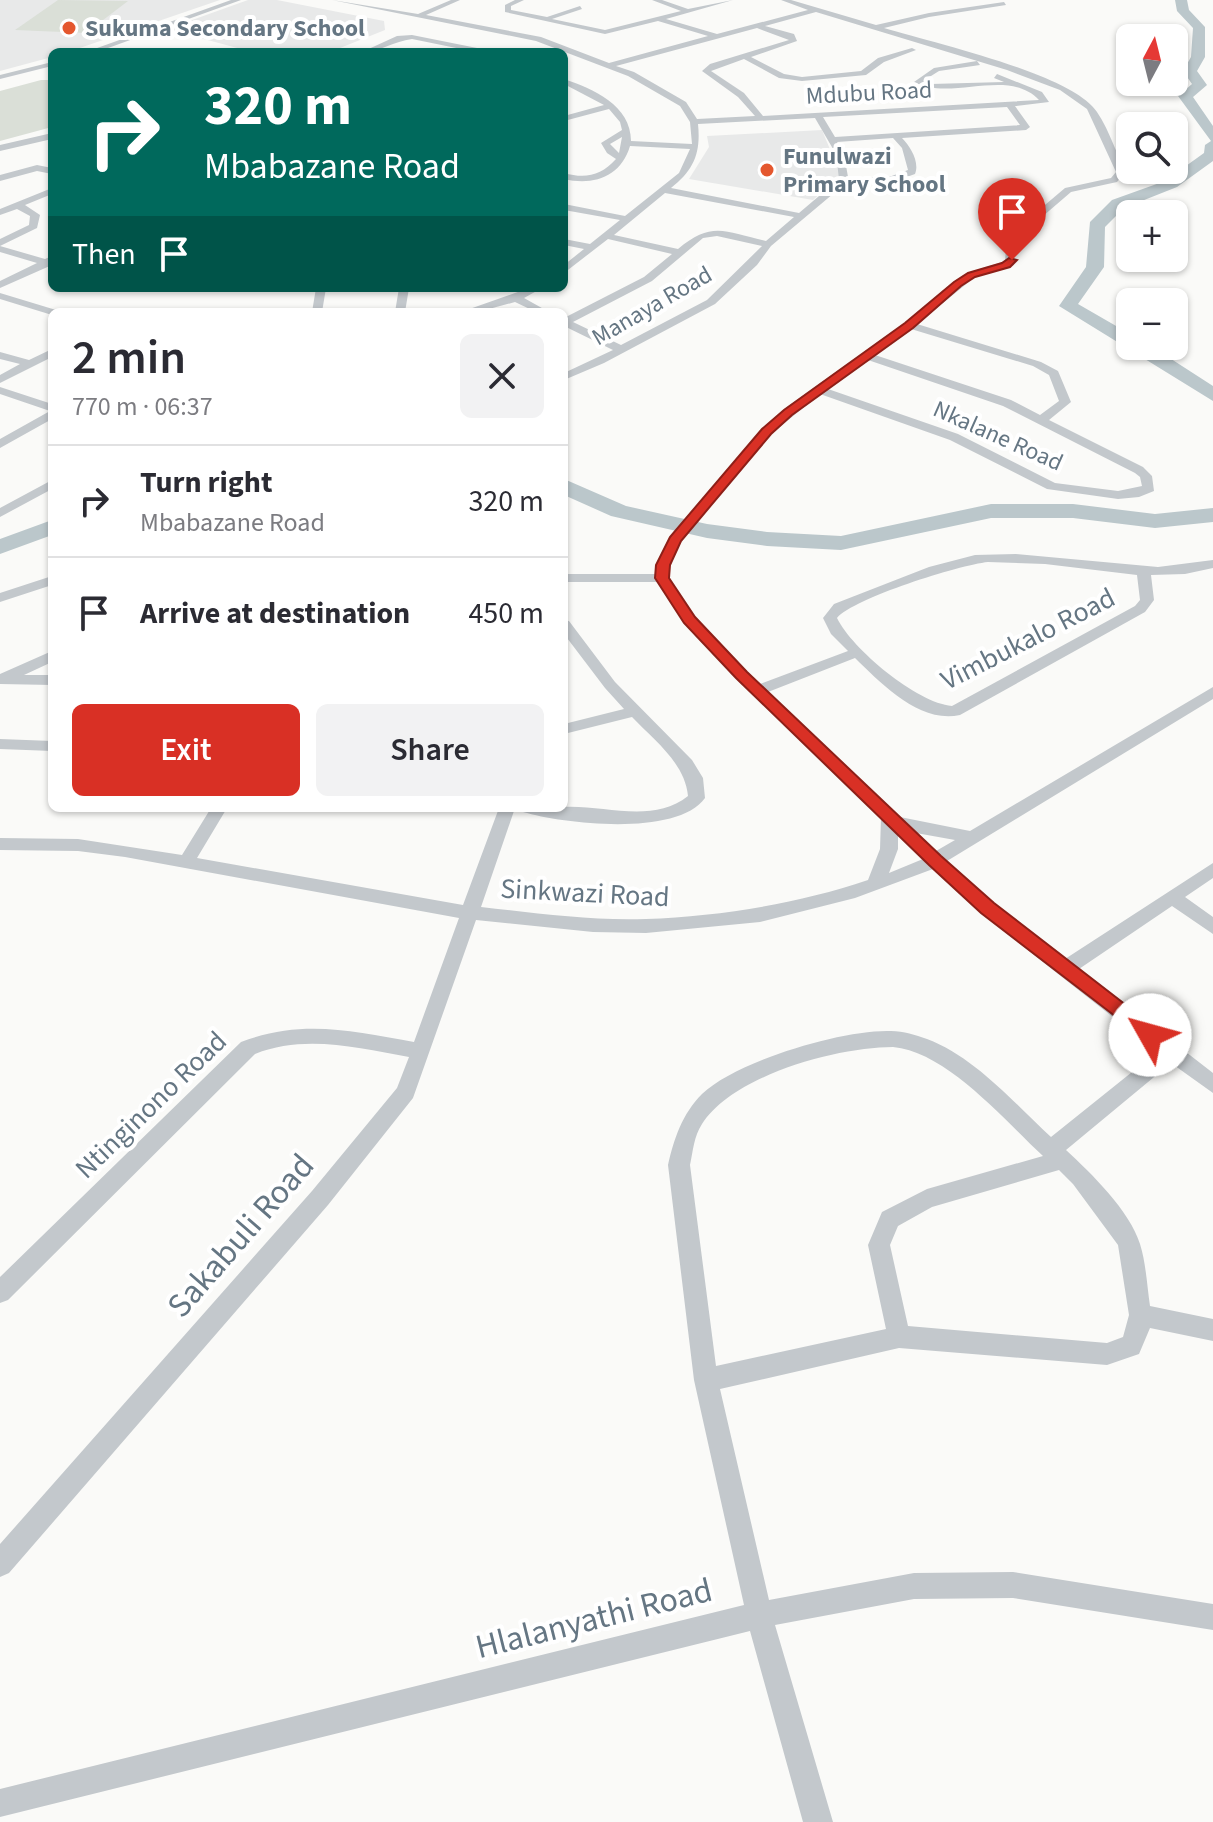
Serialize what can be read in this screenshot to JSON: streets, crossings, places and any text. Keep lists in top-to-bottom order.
{
  "streets": {
    "street": [
      "Mdubu Road",
      "Manaya Road",
      "Nkalane Road",
      "Vimbukalo Road",
      "Sinkwazi Road",
      "Ntinginono Road",
      "Sakabuli Road",
      "Hlalanyathi Road"
    ]
  },
  "crossings": [
    ["Sinkwazi Road", "Sakabuli Road"],
    ["Ntinginono Road", "Sakabuli Road"]
  ],
  "places": ["Sukuma Secondary School", "Funulwazi Primary School"],
  "north": "top",
  "page": {
    "map_buttons": ["+", "−"],
    "turn": ["320 m", "Mbabazane Road"],
    "then": "Then",
    "heading": ["2 min", "770 m · 06:37"],
    "list": [
      {
        "name": "Turn right",
        "note": "Mbabazane Road",
        "value": "320 m"
      },
      {
        "name": "Arrive at destination",
        "value": "450 m"
      }
    ],
    "buttons": ["Exit", "Share"]
  }
}
